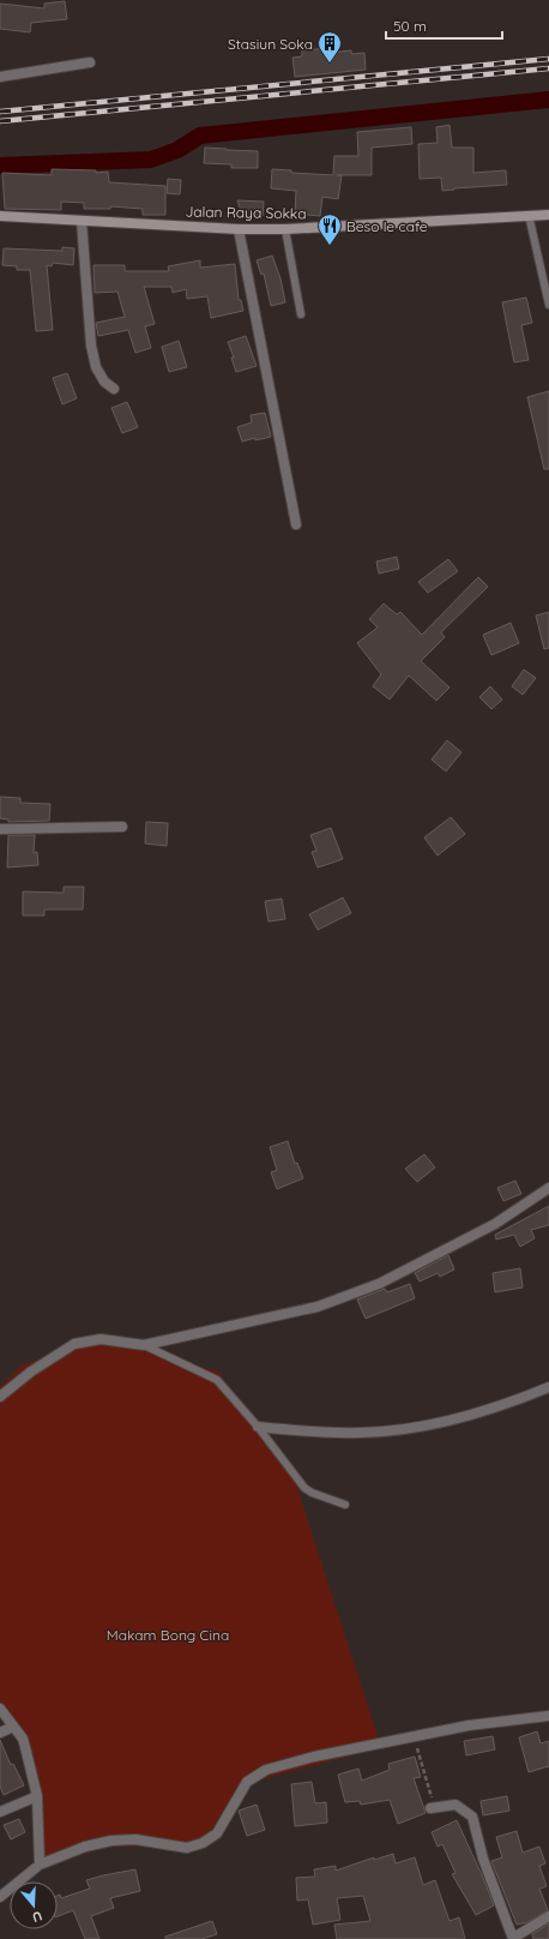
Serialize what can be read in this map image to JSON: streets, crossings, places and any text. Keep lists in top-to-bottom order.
{
  "streets": {
    "main road": ["Jalan Raya Sokka"]
  },
  "parks": ["Makam Bong Cina"],
  "places": {
    "building": ["Stasiun Soka"],
    "restaurant": ["Beso le cafe"]
  },
  "scale_bar": "50 m",
  "north": "bottom"
}
